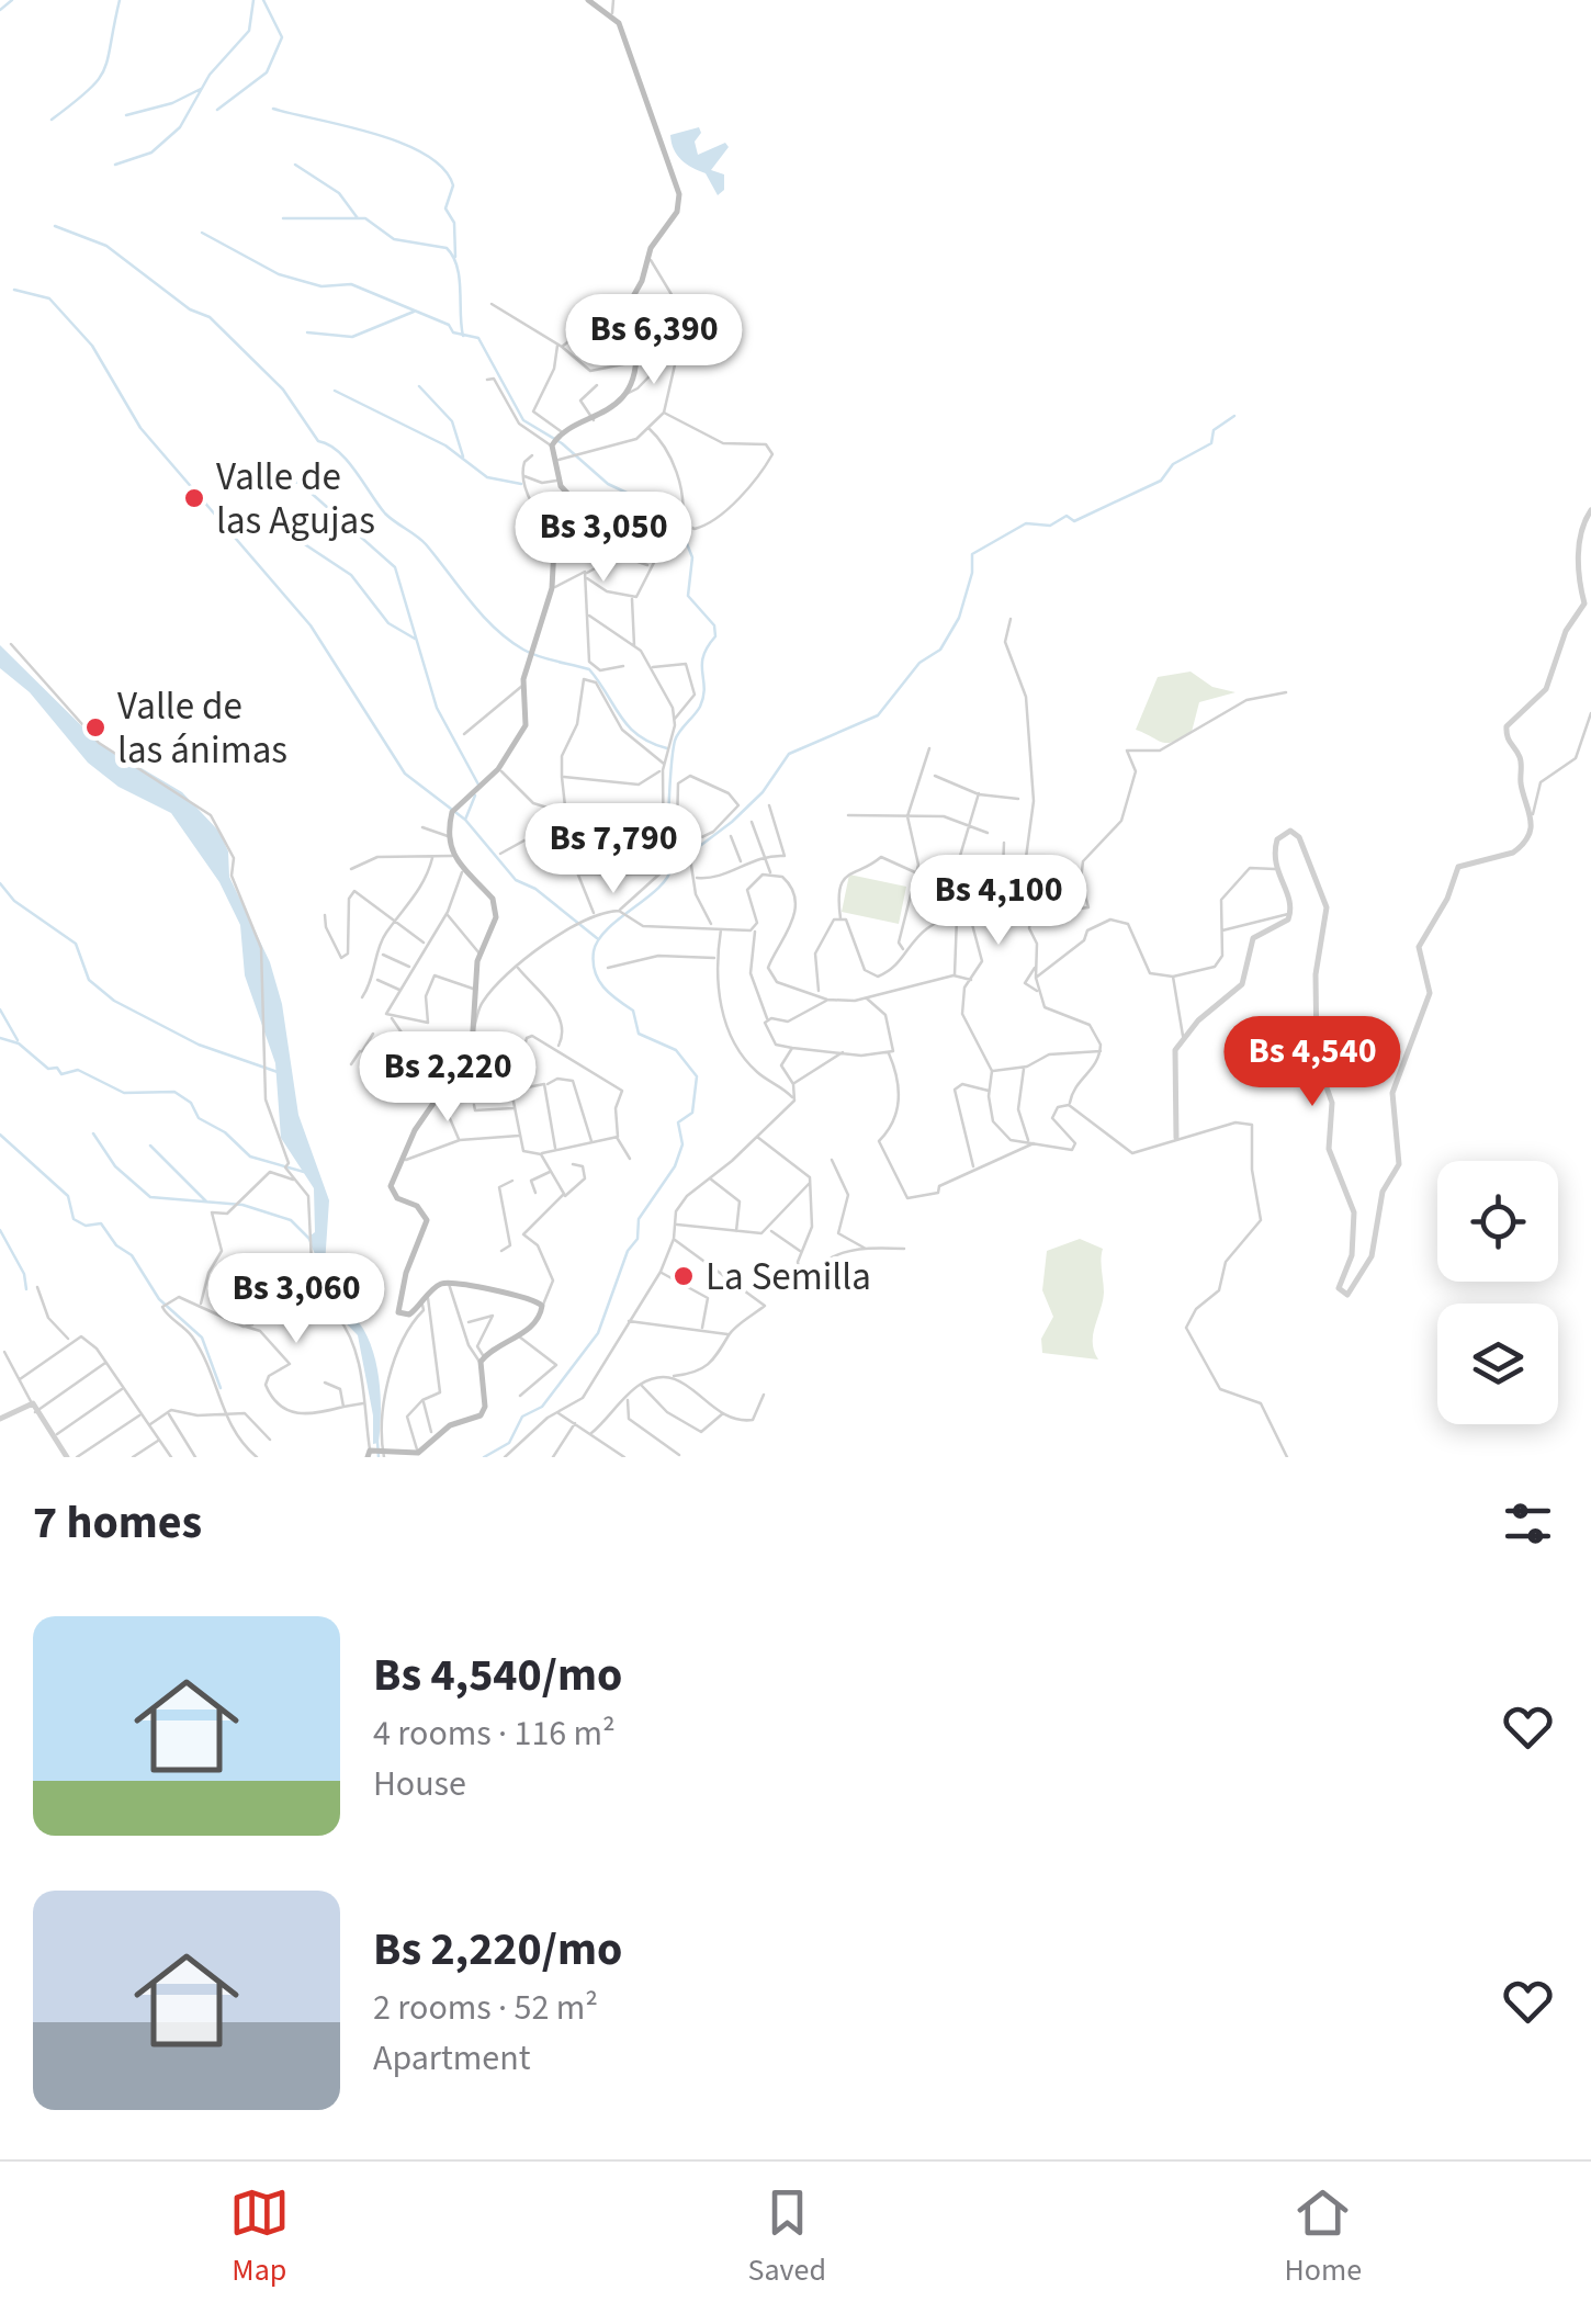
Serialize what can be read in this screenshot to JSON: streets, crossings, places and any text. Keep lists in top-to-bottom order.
{
  "places": ["Valle de las Agujas", "Valle de las ánimas", "La Semilla"],
  "page": {
    "price": [
      "Bs 6,390",
      "Bs 3,050",
      "Bs 7,790",
      "Bs 4,100",
      "Bs 4,540",
      "Bs 2,220",
      "Bs 3,060"
    ],
    "heading": "7 homes",
    "list": [
      {
        "name": "Bs 4,540/mo",
        "note": "4 rooms · 116 m² · House"
      },
      {
        "name": "Bs 2,220/mo",
        "note": "2 rooms · 52 m² · Apartment"
      }
    ],
    "tabs": ["Map", "Saved", "Home"]
  }
}
